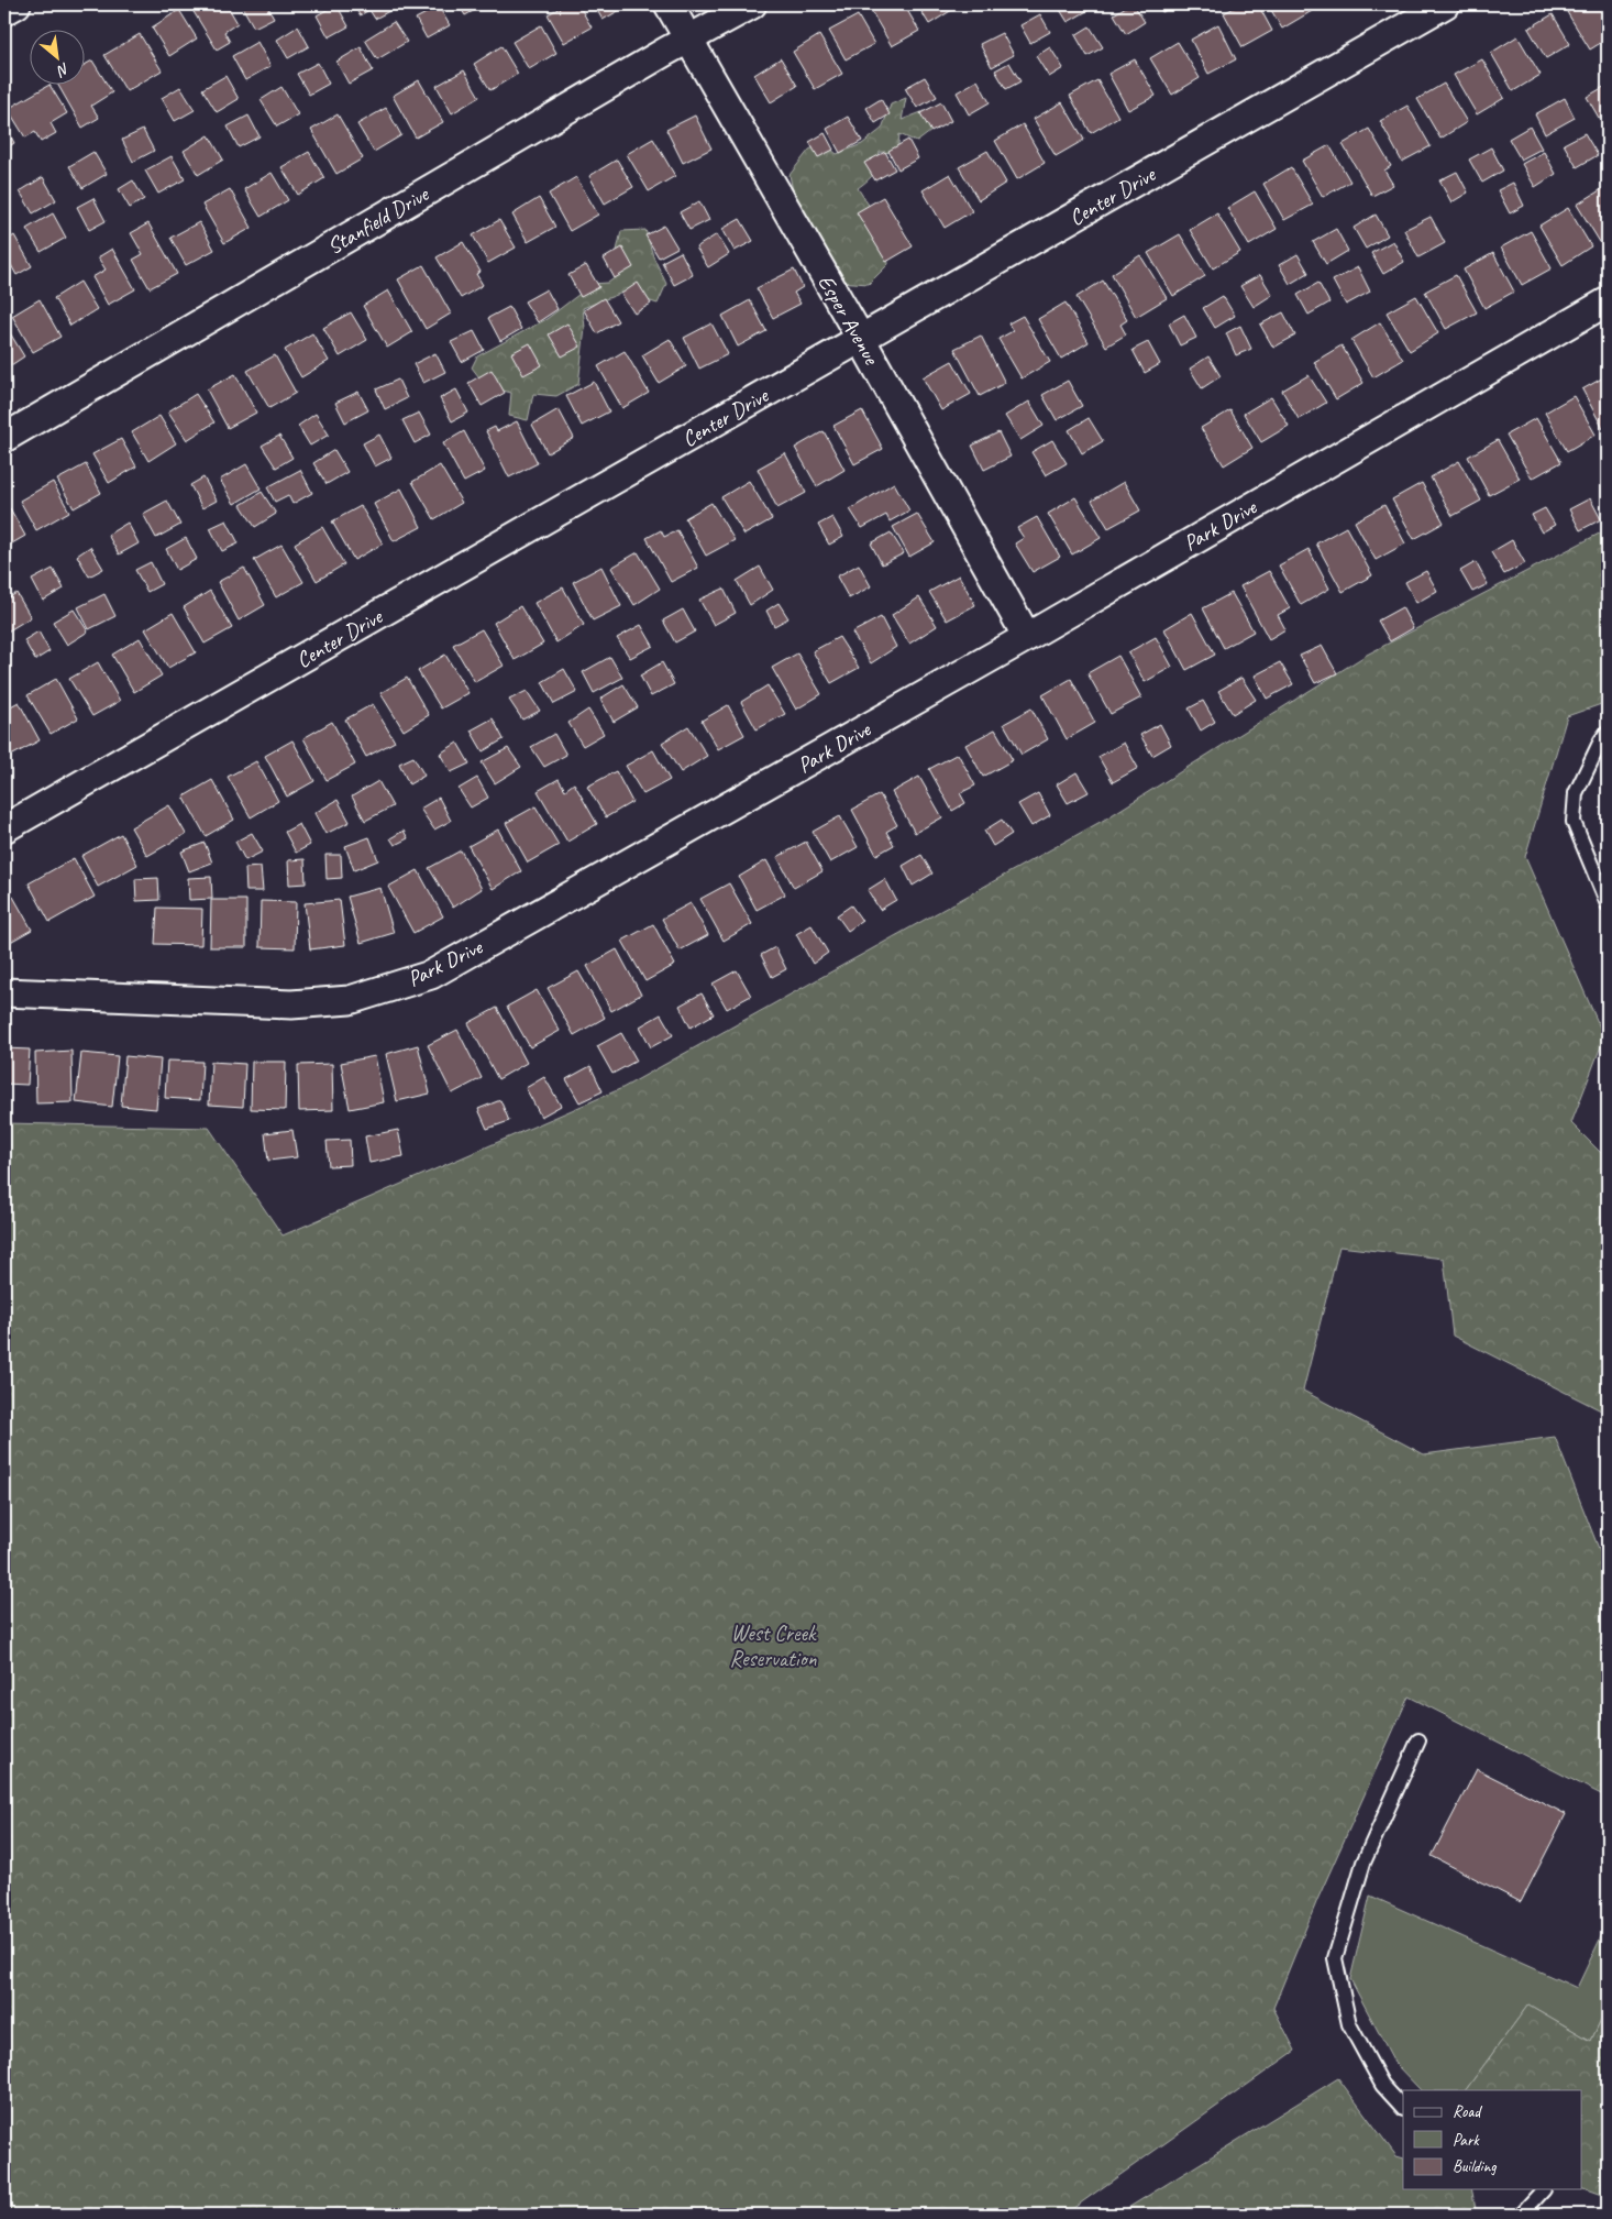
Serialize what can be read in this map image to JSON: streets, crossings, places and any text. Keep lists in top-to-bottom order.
{
  "streets": {
    "street": [
      "Center Drive",
      "Stanfield Drive",
      "Esper Avenue",
      "Park Drive"
    ]
  },
  "crossings": [
    ["Center Drive", "Esper Avenue"],
    ["Stanfield Drive", "Esper Avenue"],
    ["Esper Avenue", "Park Drive"]
  ],
  "parks": ["West Creek Reservation"],
  "legend": ["Road", "Park", "Building"],
  "north": "bottom right"
}
